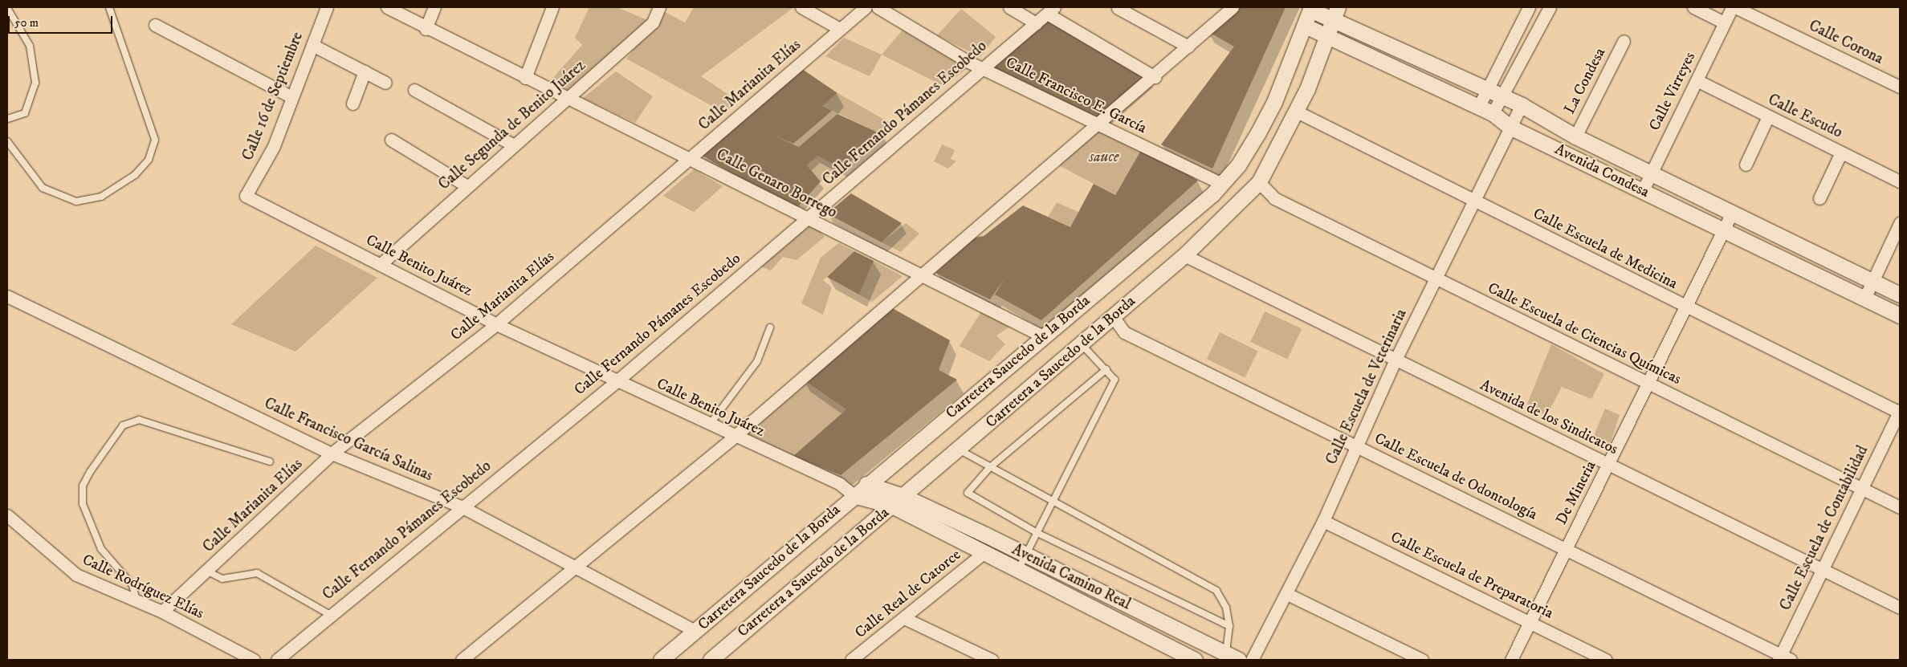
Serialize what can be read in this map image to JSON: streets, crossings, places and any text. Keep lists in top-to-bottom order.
{
  "streets": {
    "street": [
      "Calle Corona",
      "La Condesa",
      "Calle Marianita Elías",
      "Calle Virreyes",
      "Calle Francisco E. García",
      "Calle 16 de Septiembre",
      "Calle Fernando Pámanes Escobedo",
      "Calle Escudo",
      "Calle Segunda de Benito Juárez",
      "Avenida Condesa",
      "Calle Genaro Borrego",
      "Calle Escuela de Medicina",
      "Calle Benito Juárez",
      "Calle Escuela de Ciencias Químicas",
      "Carretera Saucedo de la Borda",
      "Carretera a Saucedo de la Borda",
      "Calle Escuela de Veterinaria",
      "Avenida de los Sindicatos",
      "Calle Francisco García Salinas",
      "Calle Escuela de Odontología",
      "De Mineria",
      "Calle Escuela de Contabilidad",
      "Calle Escuela de Preparatoria",
      "Avenida Camino Real",
      "Calle Rodríguez Elías",
      "Calle Real de Catorce"
    ]
  },
  "crossings": [
    ["La Condesa", "Avenida Condesa"],
    ["Calle Marianita Elías", "Calle Genaro Borrego"],
    ["Calle Marianita Elías", "Calle Benito Juárez"],
    ["Calle Marianita Elías", "Calle Francisco García Salinas"],
    ["Calle Marianita Elías", "Calle Rodríguez Elías"],
    ["Calle Virreyes", "Calle Escudo"],
    ["Calle Virreyes", "Avenida Condesa"],
    ["Calle Francisco E. García", "Calle Fernando Pámanes Escobedo"],
    ["Calle Francisco E. García", "Carretera Saucedo de la Borda"],
    ["Calle 16 de Septiembre", "Calle Benito Juárez"],
    ["Calle Fernando Pámanes Escobedo", "Calle Genaro Borrego"],
    ["Calle Fernando Pámanes Escobedo", "Calle Benito Juárez"],
    ["Calle Fernando Pámanes Escobedo", "Calle Francisco García Salinas"],
    ["Calle Segunda de Benito Juárez", "Calle Genaro Borrego"],
    ["Calle Segunda de Benito Juárez", "Calle Benito Juárez"],
    ["Avenida Condesa", "Carretera Saucedo de la Borda"],
    ["Avenida Condesa", "Carretera a Saucedo de la Borda"],
    ["Avenida Condesa", "Calle Escuela de Veterinaria"],
    ["Avenida Condesa", "De Mineria"],
    ["Calle Genaro Borrego", "Carretera Saucedo de la Borda"],
    ["Calle Escuela de Medicina", "Carretera a Saucedo de la Borda"],
    ["Calle Escuela de Medicina", "Calle Escuela de Veterinaria"],
    ["Calle Escuela de Medicina", "De Mineria"],
    ["Calle Escuela de Medicina", "Calle Escuela de Contabilidad"],
    ["Calle Benito Juárez", "Carretera Saucedo de la Borda"],
    ["Calle Benito Juárez", "Avenida Camino Real"],
    ["Calle Escuela de Ciencias Químicas", "Carretera a Saucedo de la Borda"],
    ["Calle Escuela de Ciencias Químicas", "Calle Escuela de Veterinaria"],
    ["Calle Escuela de Ciencias Químicas", "De Mineria"],
    ["Calle Escuela de Ciencias Químicas", "Calle Escuela de Contabilidad"],
    ["Carretera Saucedo de la Borda", "Calle Francisco García Salinas"],
    ["Carretera Saucedo de la Borda", "Avenida Camino Real"],
    ["Carretera a Saucedo de la Borda", "Avenida de los Sindicatos"],
    ["Carretera a Saucedo de la Borda", "Calle Escuela de Odontología"],
    ["Carretera a Saucedo de la Borda", "Avenida Camino Real"],
    ["Calle Escuela de Veterinaria", "Avenida de los Sindicatos"],
    ["Calle Escuela de Veterinaria", "Calle Escuela de Odontología"],
    ["Calle Escuela de Veterinaria", "Calle Escuela de Preparatoria"],
    ["Avenida de los Sindicatos", "De Mineria"],
    ["Avenida de los Sindicatos", "Calle Escuela de Contabilidad"],
    ["Calle Escuela de Odontología", "De Mineria"],
    ["Calle Escuela de Odontología", "Calle Escuela de Contabilidad"],
    ["De Mineria", "Calle Escuela de Preparatoria"],
    ["Avenida Camino Real", "Calle Real de Catorce"]
  ],
  "parks": ["sauce"],
  "scale_bar": "50 m"
}
